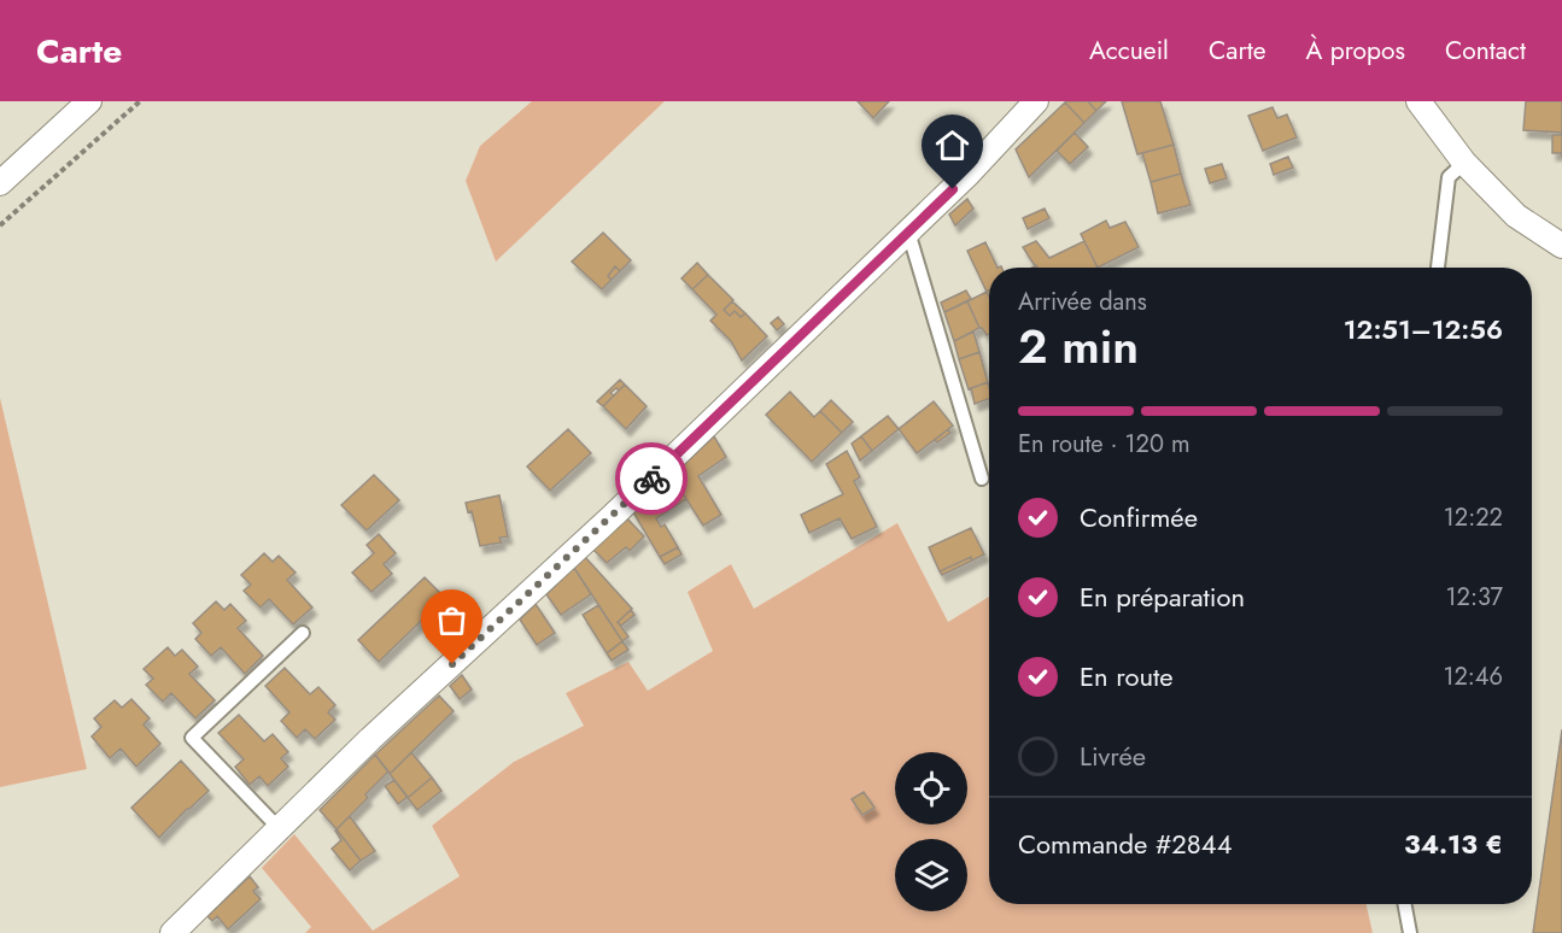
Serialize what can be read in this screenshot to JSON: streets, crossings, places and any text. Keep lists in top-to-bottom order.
{
  "page": {
    "header": "Carte",
    "nav": [
      "Accueil",
      "Carte",
      "À propos",
      "Contact"
    ],
    "heading": ["2 min", "Arrivée dans", "12:51–12:56"],
    "panel": ["Commande #2844", "34.13 €"],
    "bar": "En route · 120 m",
    "list": [
      ["Confirmée", "12:22"],
      ["En préparation", "12:37"],
      ["En route", "12:46"],
      "Livrée"
    ]
  }
}
